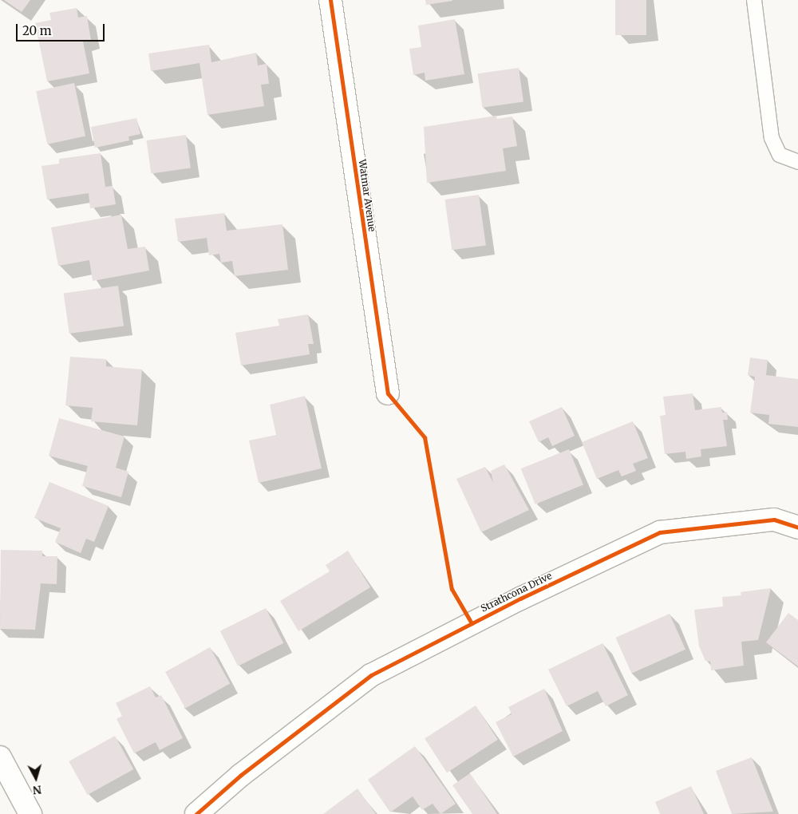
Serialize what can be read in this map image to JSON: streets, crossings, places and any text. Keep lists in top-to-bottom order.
{
  "streets": {
    "street": ["Watmar Avenue", "Strathcona Drive"]
  },
  "scale_bar": "20 m",
  "north": "bottom"
}
